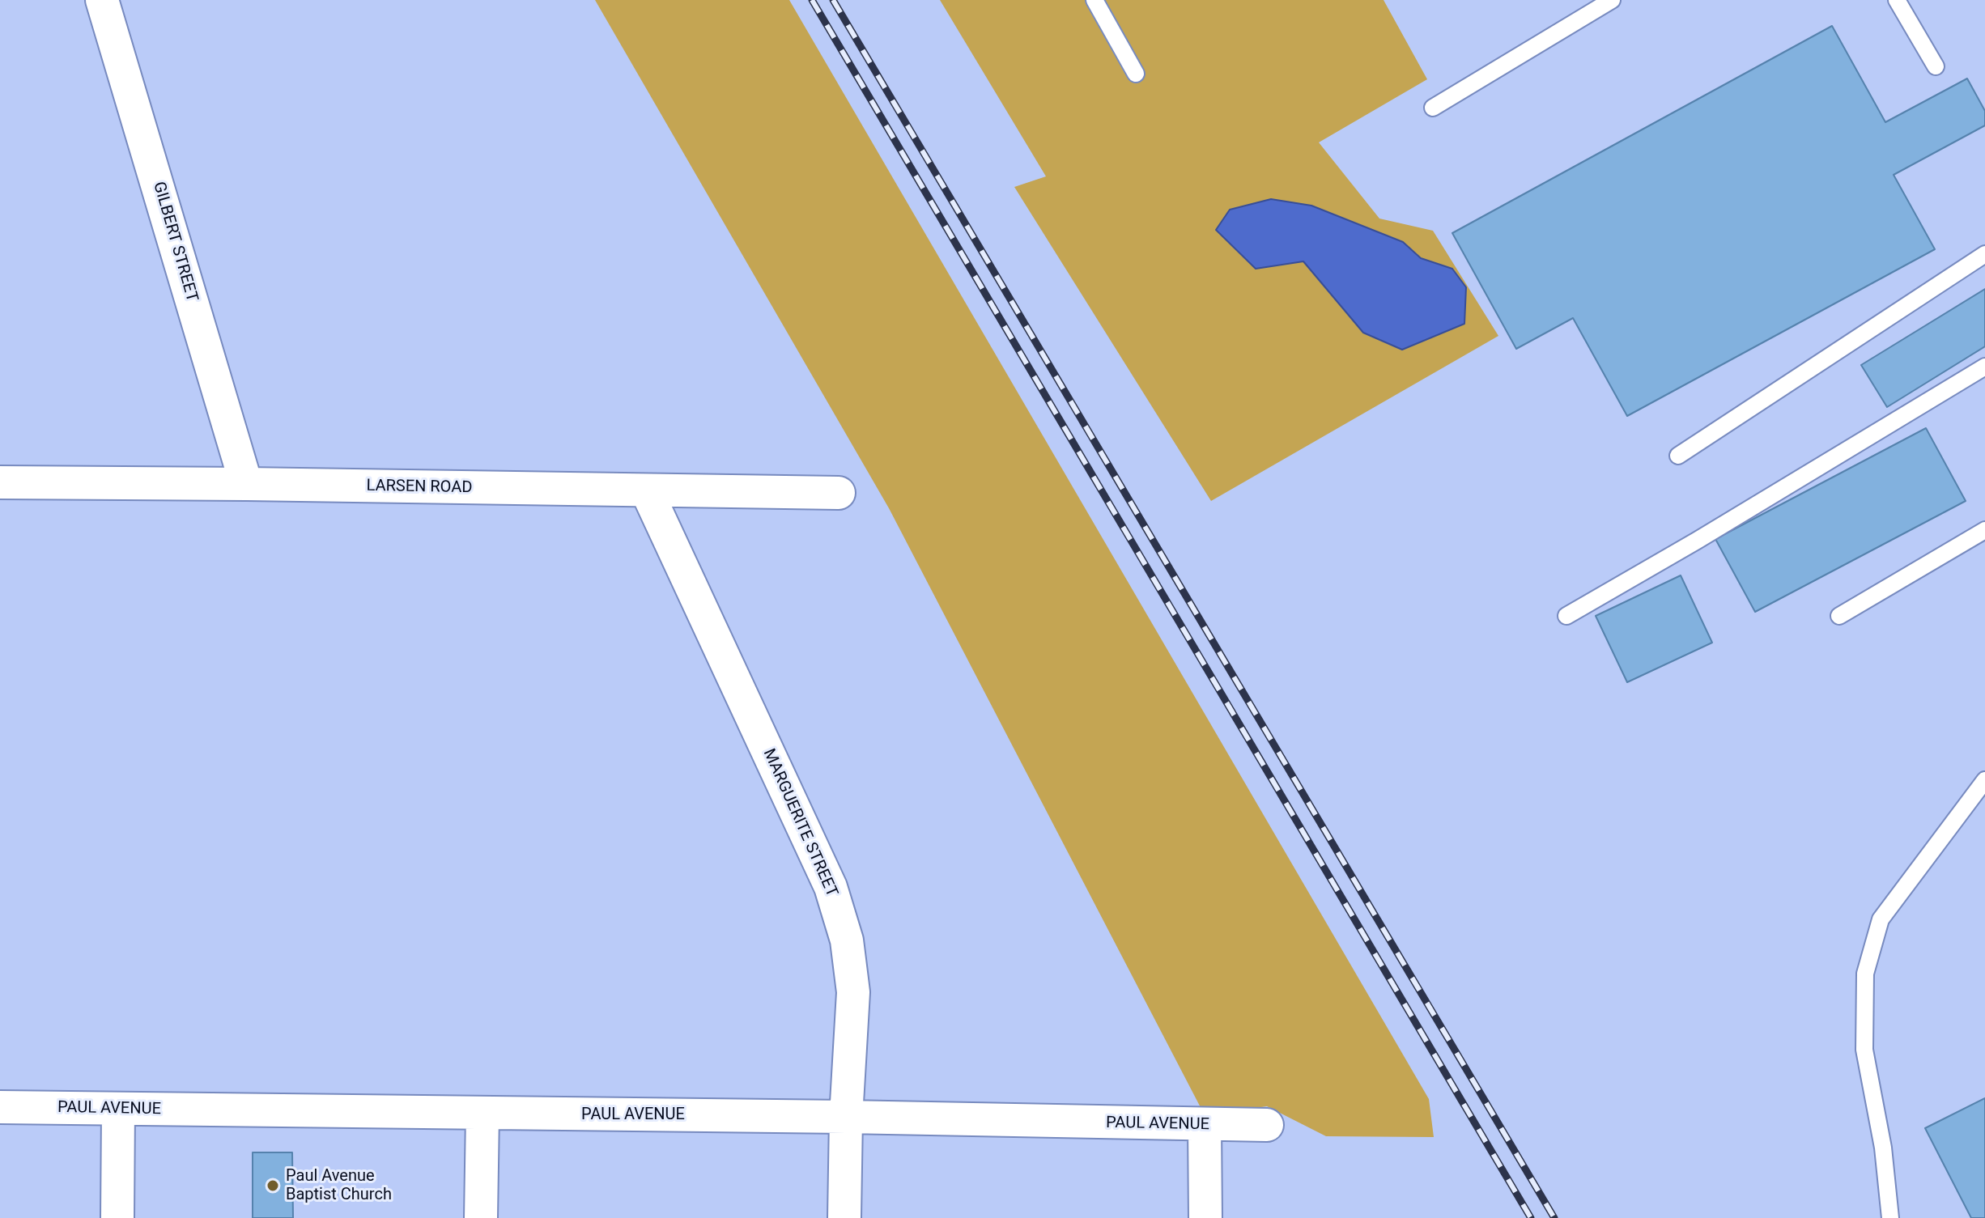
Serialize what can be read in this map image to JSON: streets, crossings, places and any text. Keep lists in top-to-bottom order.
{
  "streets": {
    "street": [
      "GILBERT STREET",
      "LARSEN ROAD",
      "MARGUERITE STREET",
      "PAUL AVENUE"
    ]
  },
  "crossings": [
    ["GILBERT STREET", "LARSEN ROAD"],
    ["LARSEN ROAD", "MARGUERITE STREET"],
    ["MARGUERITE STREET", "PAUL AVENUE"]
  ],
  "places": ["Paul Avenue Baptist Church"]
}
